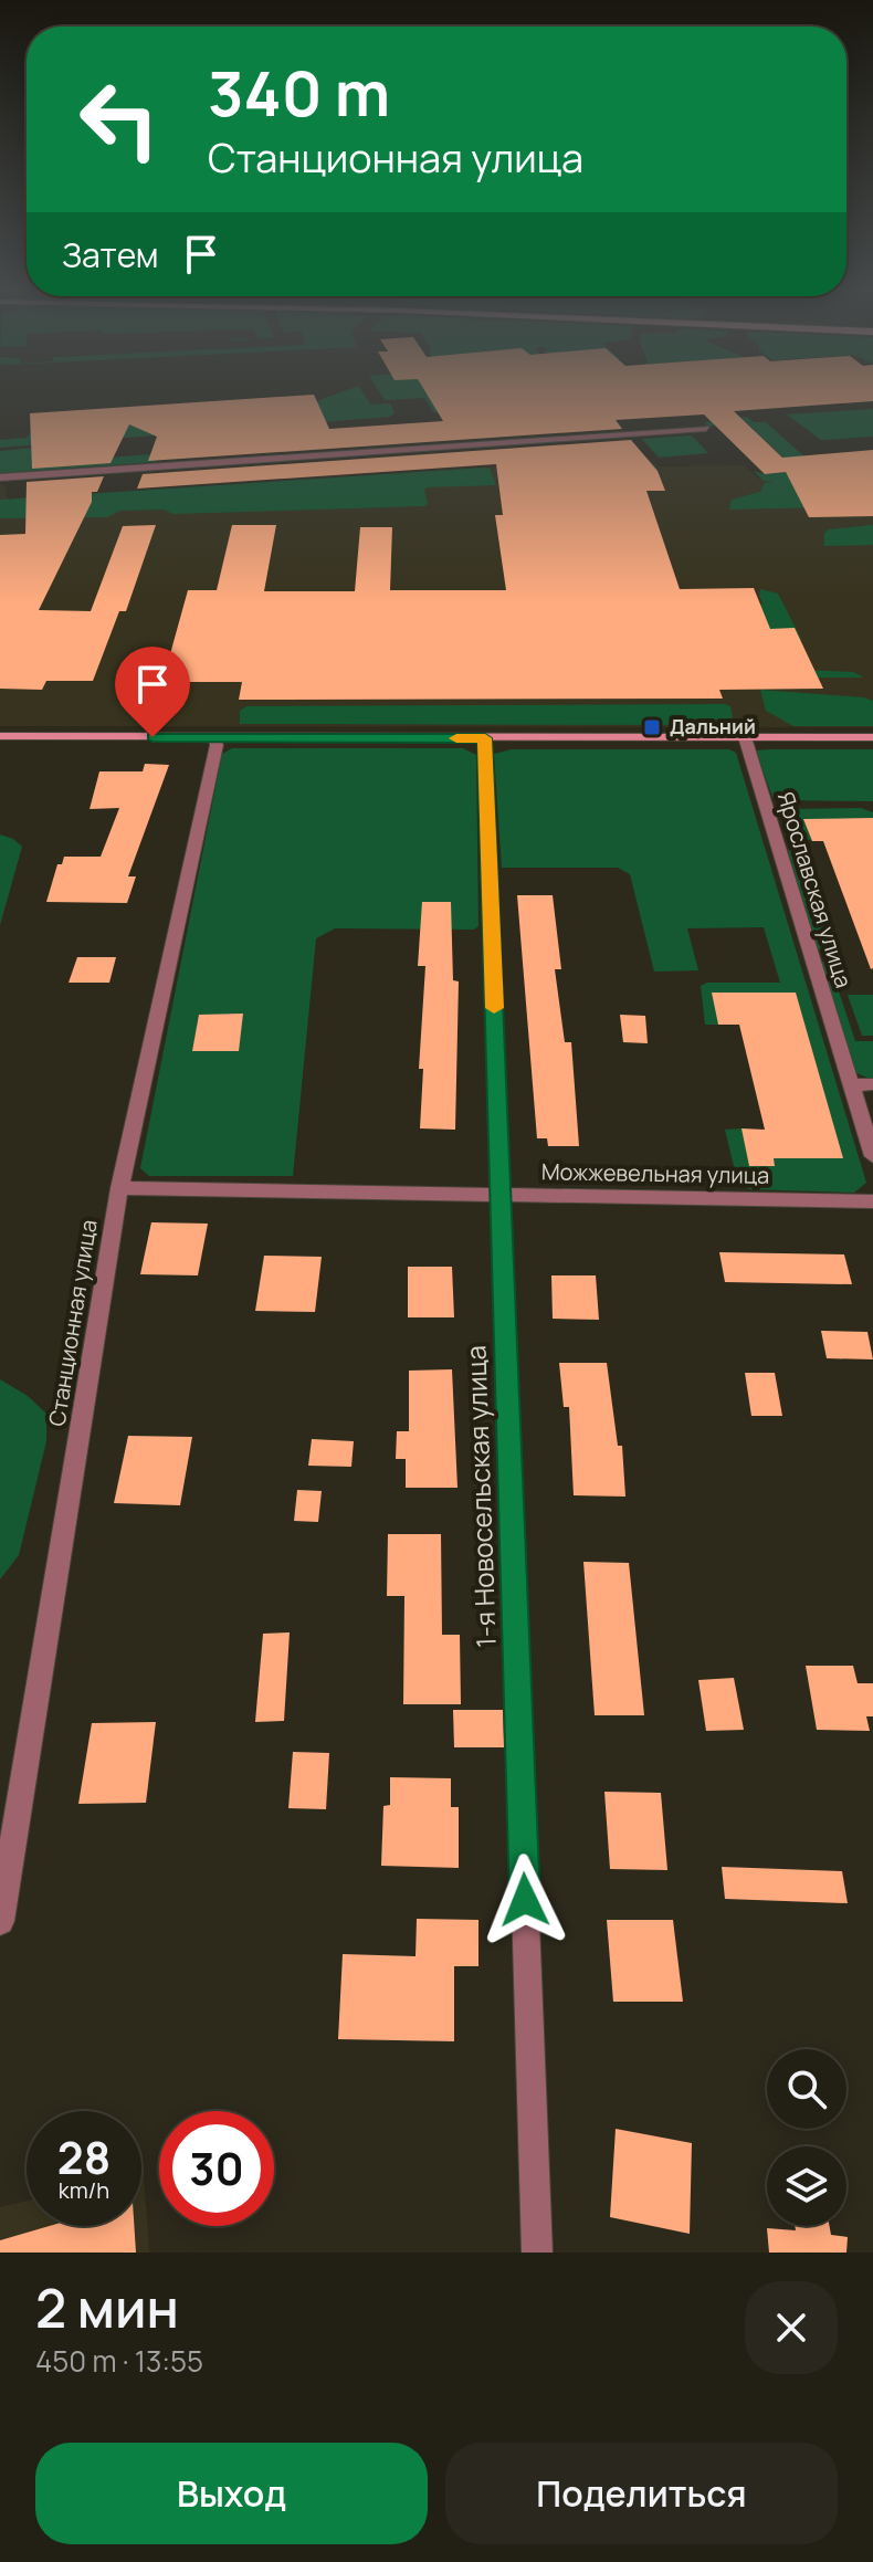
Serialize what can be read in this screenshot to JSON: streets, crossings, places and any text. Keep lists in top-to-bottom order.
{
  "streets": {
    "street": [
      "Ярославская улица",
      "Можжевельная улица",
      "Станционная улица",
      "1-я Новосельская улица"
    ]
  },
  "crossings": [
    ["Можжевельная улица", "Станционная улица"],
    ["Можжевельная улица", "1-я Новосельская улица"]
  ],
  "places": {
    "transit": ["Дальний"]
  },
  "page": {
    "turn": ["340 m", "Станционная улица"],
    "then": "Затем",
    "speed": "28 km/h",
    "limit": "30",
    "heading": ["2 мин", "450 m · 13:55"],
    "buttons": ["Выход", "Поделиться"]
  }
}
